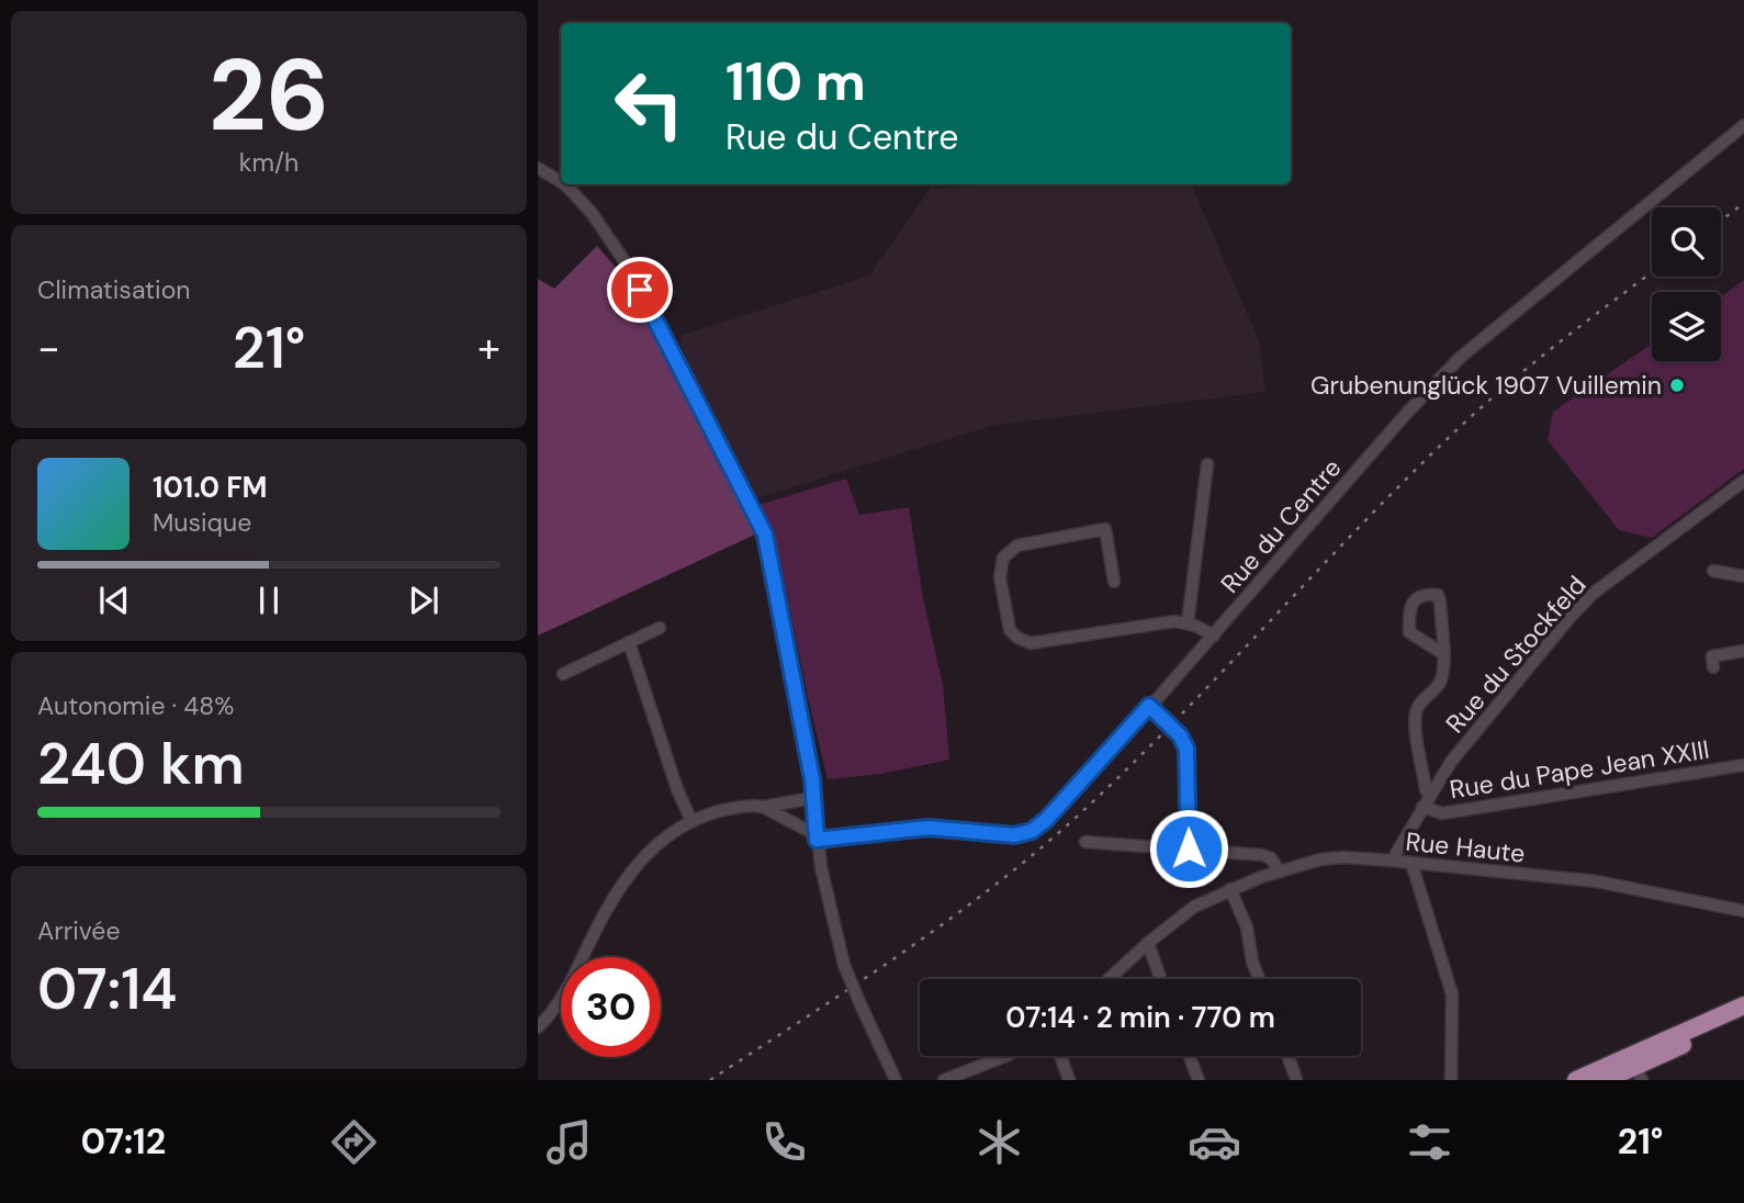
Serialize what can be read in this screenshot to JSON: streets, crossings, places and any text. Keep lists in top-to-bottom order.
{
  "streets": {
    "street": [
      "Rue du Centre",
      "Rue du Stockfeld",
      "Rue du Pape Jean XXIII",
      "Rue Haute"
    ]
  },
  "crossings": [
    ["Rue du Stockfeld", "Rue du Pape Jean XXIII"],
    ["Rue du Stockfeld", "Rue Haute"]
  ],
  "places": ["Grubenunglück 1907 Vuillemin"],
  "page": {
    "tile": [
      ["26", "km/h"],
      "Climatisation",
      ["Autonomie · 48%", "240 km"],
      ["Arrivée", "07:14"]
    ],
    "turn": ["110 m", "Rue du Centre"],
    "heat": ["−", "21°", "+"],
    "song": ["101.0 FM", "Musique"],
    "limit": "30",
    "trip": "07:14 · 2 min · 770 m",
    "tabs": ["07:12", "21°"]
  }
}
